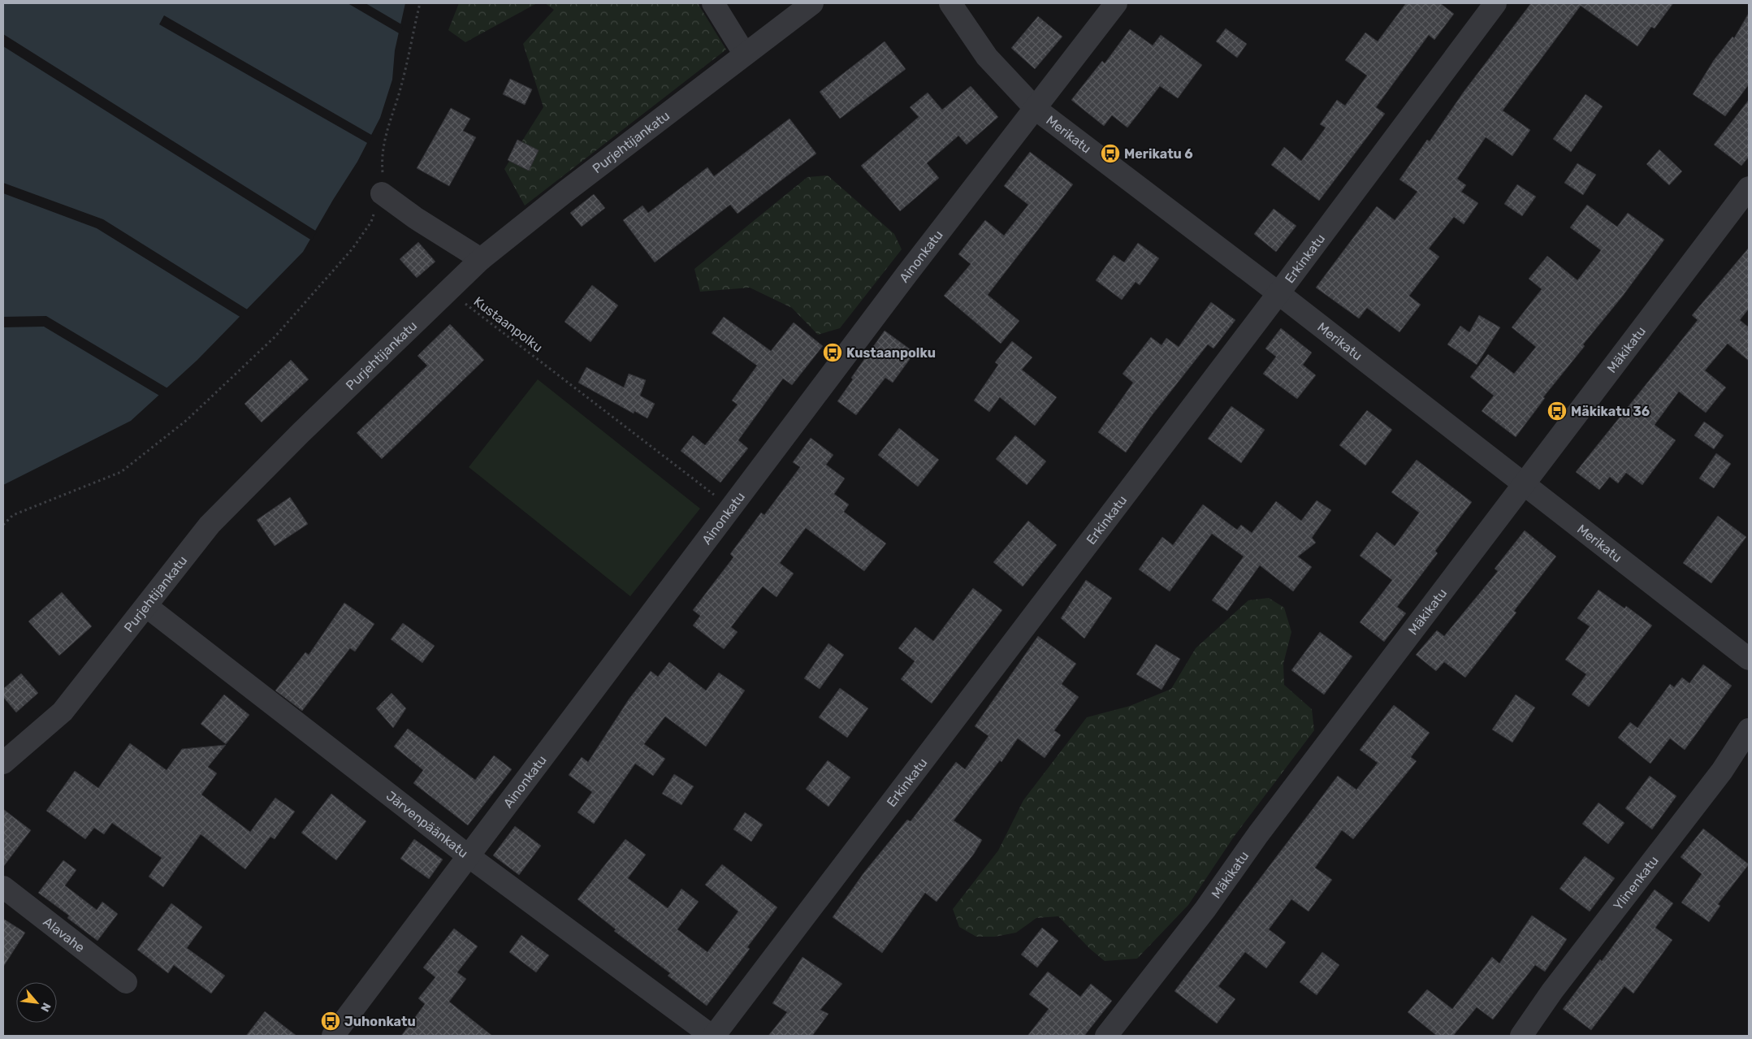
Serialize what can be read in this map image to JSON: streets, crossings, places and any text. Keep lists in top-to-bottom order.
{
  "streets": {
    "street": [
      "Merikatu",
      "Purjehtijankatu",
      "Ainonkatu",
      "Erkinkatu",
      "Mäkikatu",
      "Järvenpäänkatu",
      "Ylinenkatu",
      "Alavahe"
    ],
    "path": ["Kustaanpolku"]
  },
  "crossings": [
    ["Merikatu", "Ainonkatu"],
    ["Merikatu", "Erkinkatu"],
    ["Merikatu", "Mäkikatu"],
    ["Purjehtijankatu", "Kustaanpolku"],
    ["Purjehtijankatu", "Järvenpäänkatu"],
    ["Ainonkatu", "Kustaanpolku"],
    ["Ainonkatu", "Järvenpäänkatu"],
    ["Erkinkatu", "Järvenpäänkatu"]
  ],
  "places": {
    "bus stop": [
      "Merikatu 6",
      "Kustaanpolku",
      "Mäkikatu 36",
      "Juhonkatu"
    ]
  },
  "north": "bottom right"
}
